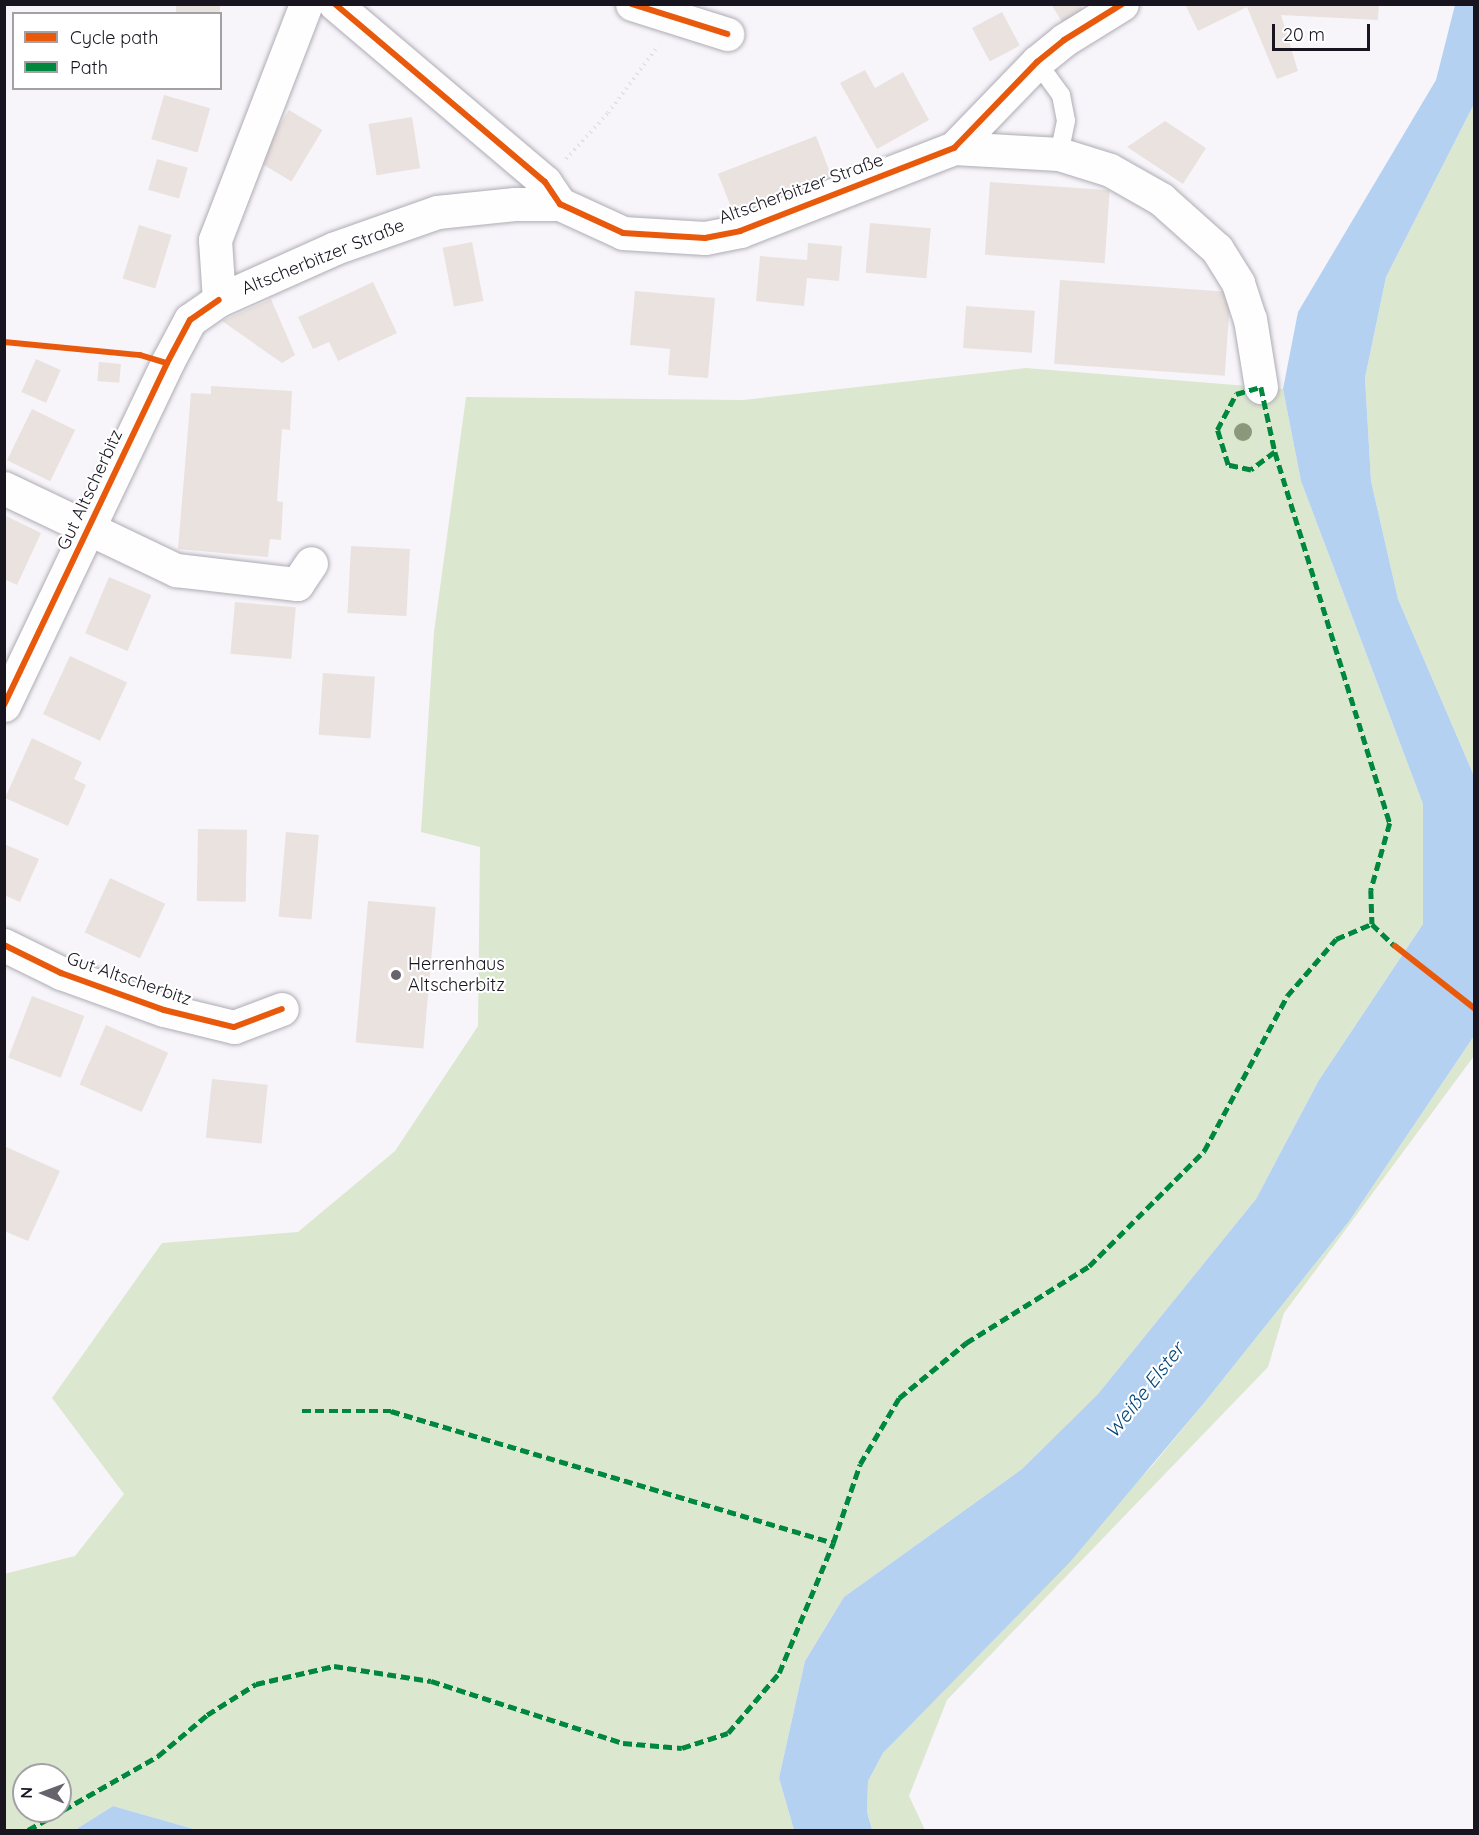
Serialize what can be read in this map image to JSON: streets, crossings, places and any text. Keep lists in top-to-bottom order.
{
  "streets": {
    "street": ["Altscherbitzer Straße", "Gut Altscherbitz"]
  },
  "crossings": [
    ["Altscherbitzer Straße", "Gut Altscherbitz"]
  ],
  "water": ["Weiße Elster"],
  "places": ["Herrenhaus Altscherbitz"],
  "legend": ["Cycle path", "Path"],
  "scale_bar": "20 m",
  "north": "left"
}
